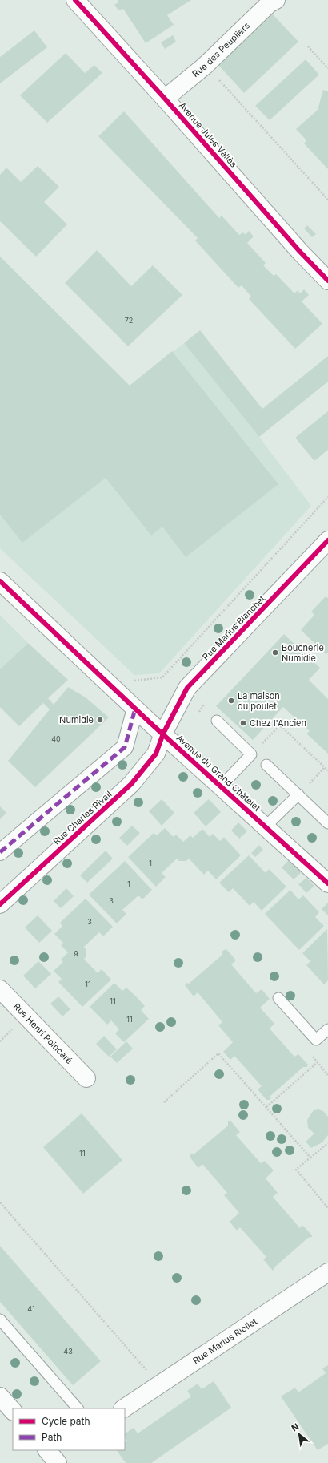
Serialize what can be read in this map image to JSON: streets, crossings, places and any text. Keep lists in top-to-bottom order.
{
  "streets": {
    "street": [
      "Rue des Peupliers",
      "Avenue Jules Vallès",
      "Rue Marius Blanchet",
      "Avenue du Grand Châtelet",
      "Rue Charles Rivail",
      "Rue Henri Poincaré",
      "Rue Marius Riollet"
    ]
  },
  "crossings": [
    ["Rue des Peupliers", "Avenue Jules Vallès"],
    ["Rue Marius Blanchet", "Avenue du Grand Châtelet"],
    ["Rue Marius Blanchet", "Rue Charles Rivail"],
    ["Avenue du Grand Châtelet", "Rue Charles Rivail"]
  ],
  "places": [
    "Boucherie Numidie",
    "La maison du poulet",
    "Numidie",
    "Chez l'Ancien"
  ],
  "house_numbers": [
    "72",
    "40",
    "1",
    "1",
    "3",
    "3",
    "9",
    "11",
    "11",
    "11",
    "11",
    "41",
    "43"
  ],
  "legend": ["Cycle path", "Path"],
  "north": "top left"
}
